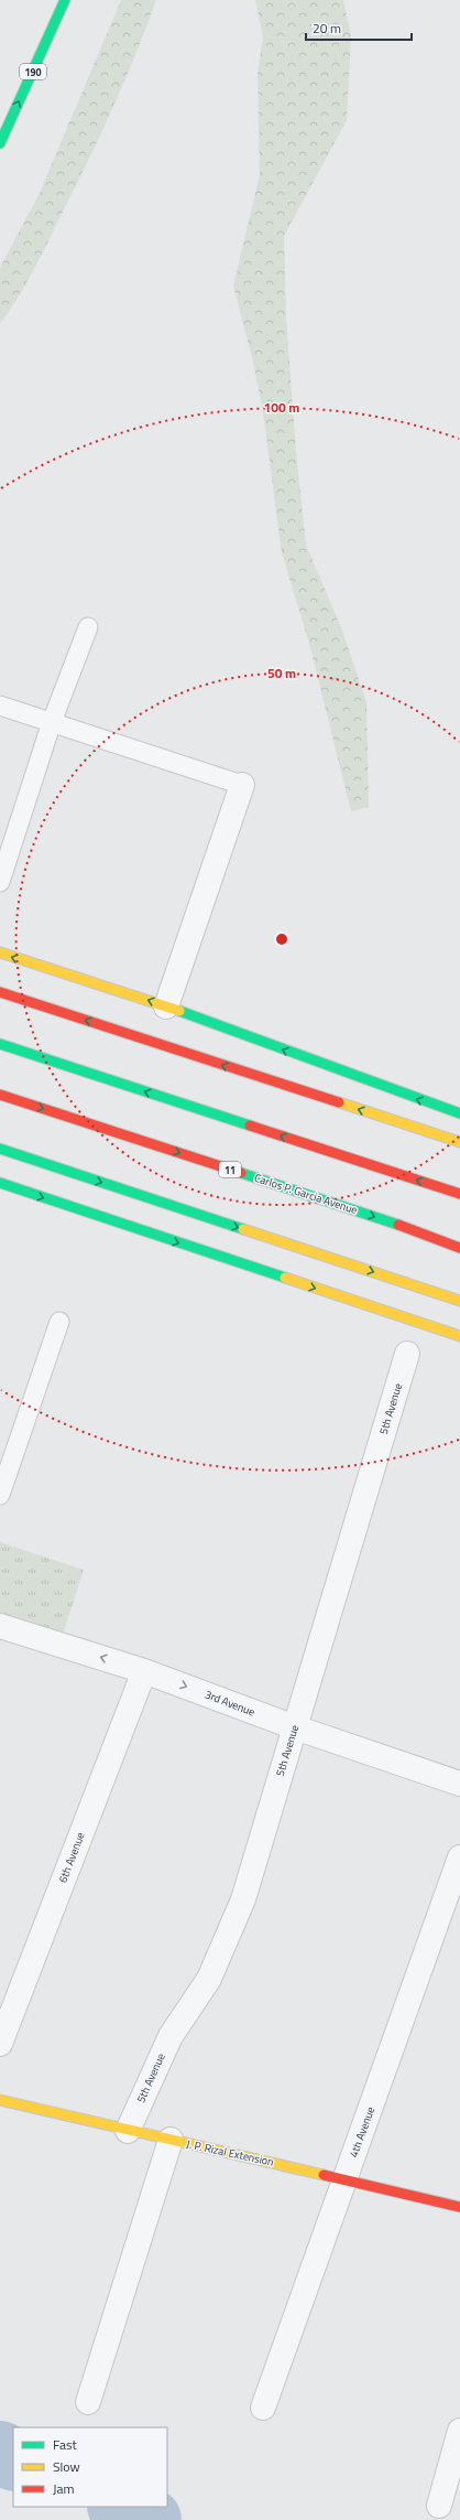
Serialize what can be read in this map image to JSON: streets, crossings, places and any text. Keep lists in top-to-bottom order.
{
  "streets": {
    "main road": [
      "190",
      "11",
      "Carlos P. Garcia Avenue",
      "J. P. Rizal Extension"
    ],
    "street": [
      "5th Avenue",
      "3rd Avenue",
      "6th Avenue",
      "4th Avenue"
    ]
  },
  "crossings": [
    ["5th Avenue", "3rd Avenue"],
    ["5th Avenue", "J. P. Rizal Extension"],
    ["3rd Avenue", "6th Avenue"],
    ["4th Avenue", "J. P. Rizal Extension"]
  ],
  "legend": ["Fast", "Slow", "Jam"],
  "scale_bar": "20 m",
  "rings": ["100 m", "50 m"]
}
